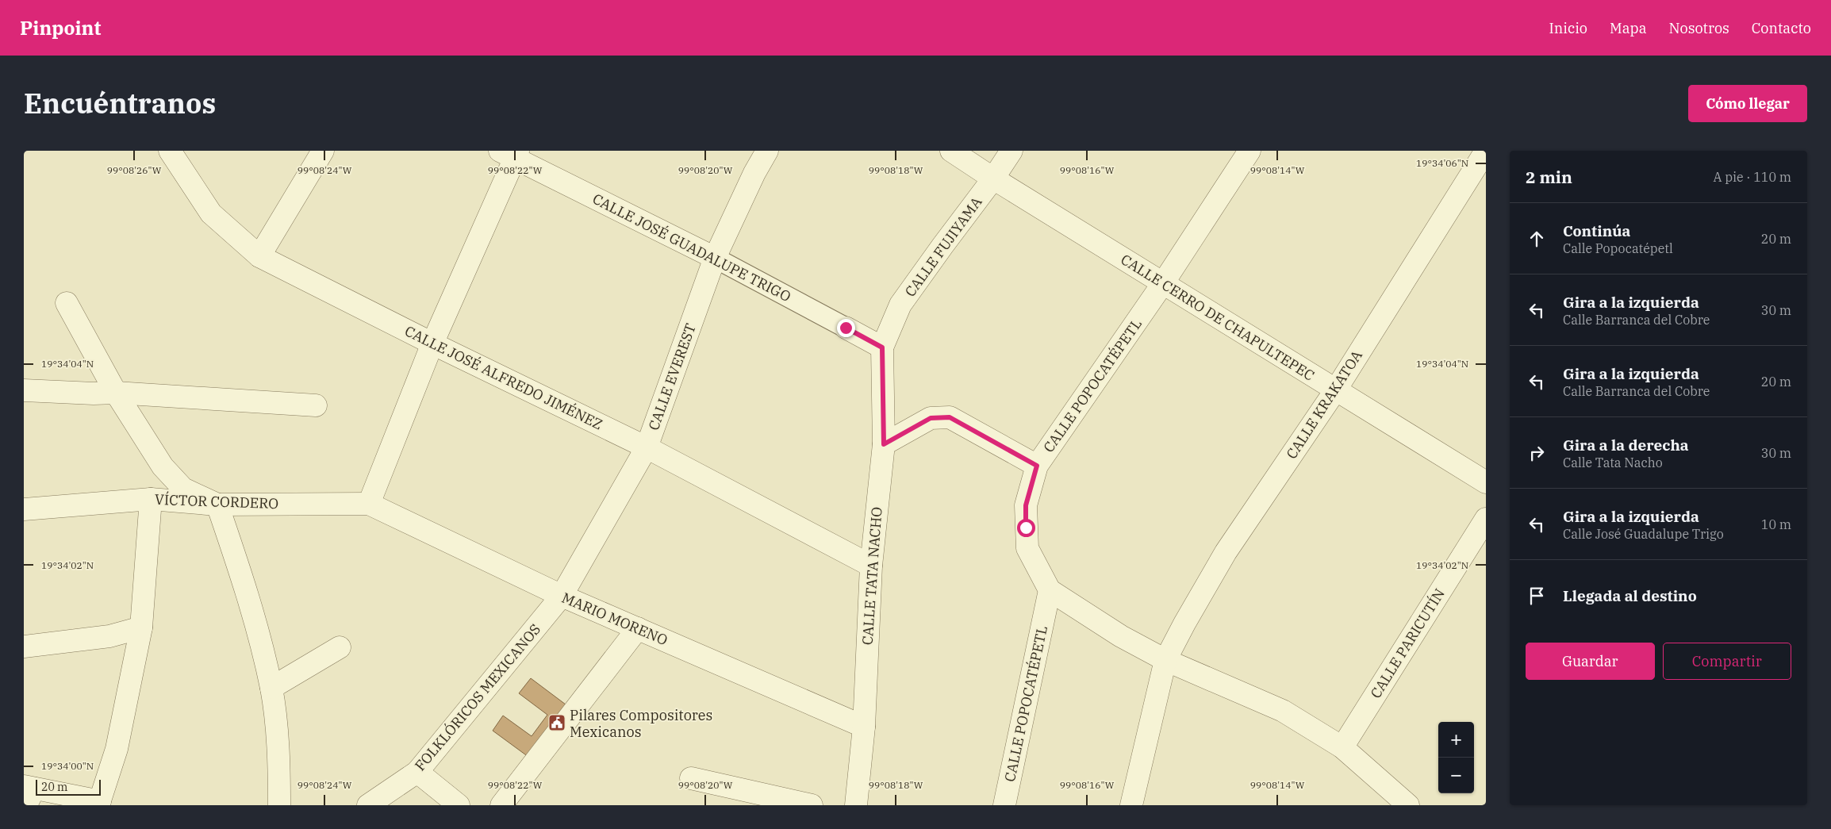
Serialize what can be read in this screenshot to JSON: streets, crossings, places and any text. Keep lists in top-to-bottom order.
{
  "streets": {
    "street": [
      "CALLE FUJIYAMA",
      "CALLE JOSÉ GUADALUPE TRIGO",
      "CALLE CERRO DE CHAPULTEPEC",
      "CALLE EVEREST",
      "CALLE JOSÉ ALFREDO JIMÉNEZ",
      "CALLE POPOCATÉPETL",
      "CALLE KRAKATOA",
      "VÍCTOR CORDERO",
      "CALLE TATA NACHO",
      "MARIO MORENO",
      "CALLE PARICUTÍN",
      "FOLKLÓRICOS MEXICANOS"
    ]
  },
  "crossings": [
    ["CALLE FUJIYAMA", "CALLE JOSÉ GUADALUPE TRIGO"],
    ["CALLE FUJIYAMA", "CALLE CERRO DE CHAPULTEPEC"],
    ["CALLE FUJIYAMA", "CALLE TATA NACHO"],
    ["CALLE JOSÉ GUADALUPE TRIGO", "CALLE EVEREST"],
    ["CALLE JOSÉ GUADALUPE TRIGO", "CALLE TATA NACHO"],
    ["CALLE CERRO DE CHAPULTEPEC", "CALLE POPOCATÉPETL"],
    ["CALLE CERRO DE CHAPULTEPEC", "CALLE KRAKATOA"],
    ["CALLE EVEREST", "CALLE JOSÉ ALFREDO JIMÉNEZ"],
    ["CALLE EVEREST", "MARIO MORENO"],
    ["CALLE EVEREST", "FOLKLÓRICOS MEXICANOS"],
    ["CALLE JOSÉ ALFREDO JIMÉNEZ", "CALLE TATA NACHO"],
    ["VÍCTOR CORDERO", "MARIO MORENO"],
    ["CALLE TATA NACHO", "MARIO MORENO"],
    ["MARIO MORENO", "FOLKLÓRICOS MEXICANOS"]
  ],
  "places": {
    "public building": ["Pilares Compositores Mexicanos"]
  },
  "scale_bar": "20 m",
  "page": {
    "header": "Pinpoint",
    "nav": [
      "Inicio",
      "Mapa",
      "Nosotros",
      "Contacto"
    ],
    "title": "Encuéntranos",
    "buttons": [
      "Cómo llegar",
      ["Guardar", "Compartir"]
    ],
    "heading": ["2 min", "A pie · 110 m"],
    "list": [
      ["Continúa", "Calle Popocatépetl", "20 m"],
      ["Gira a la izquierda", "Calle Barranca del Cobre", "30 m"],
      ["Gira a la izquierda", "Calle Barranca del Cobre", "20 m"],
      ["Gira a la derecha", "Calle Tata Nacho", "30 m"],
      ["Gira a la izquierda", "Calle José Guadalupe Trigo", "10 m"],
      "Llegada al destino"
    ],
    "map_buttons": ["+", "−"],
    "scale": "20 m"
  },
  "coordinates": [
    "19°34'06\"N",
    "99°08'26\"W",
    "99°08'24\"W",
    "99°08'22\"W",
    "99°08'20\"W",
    "99°08'18\"W",
    "99°08'16\"W",
    "99°08'14\"W",
    "19°34'04\"N",
    "19°34'02\"N",
    "19°34'00\"N"
  ]
}
